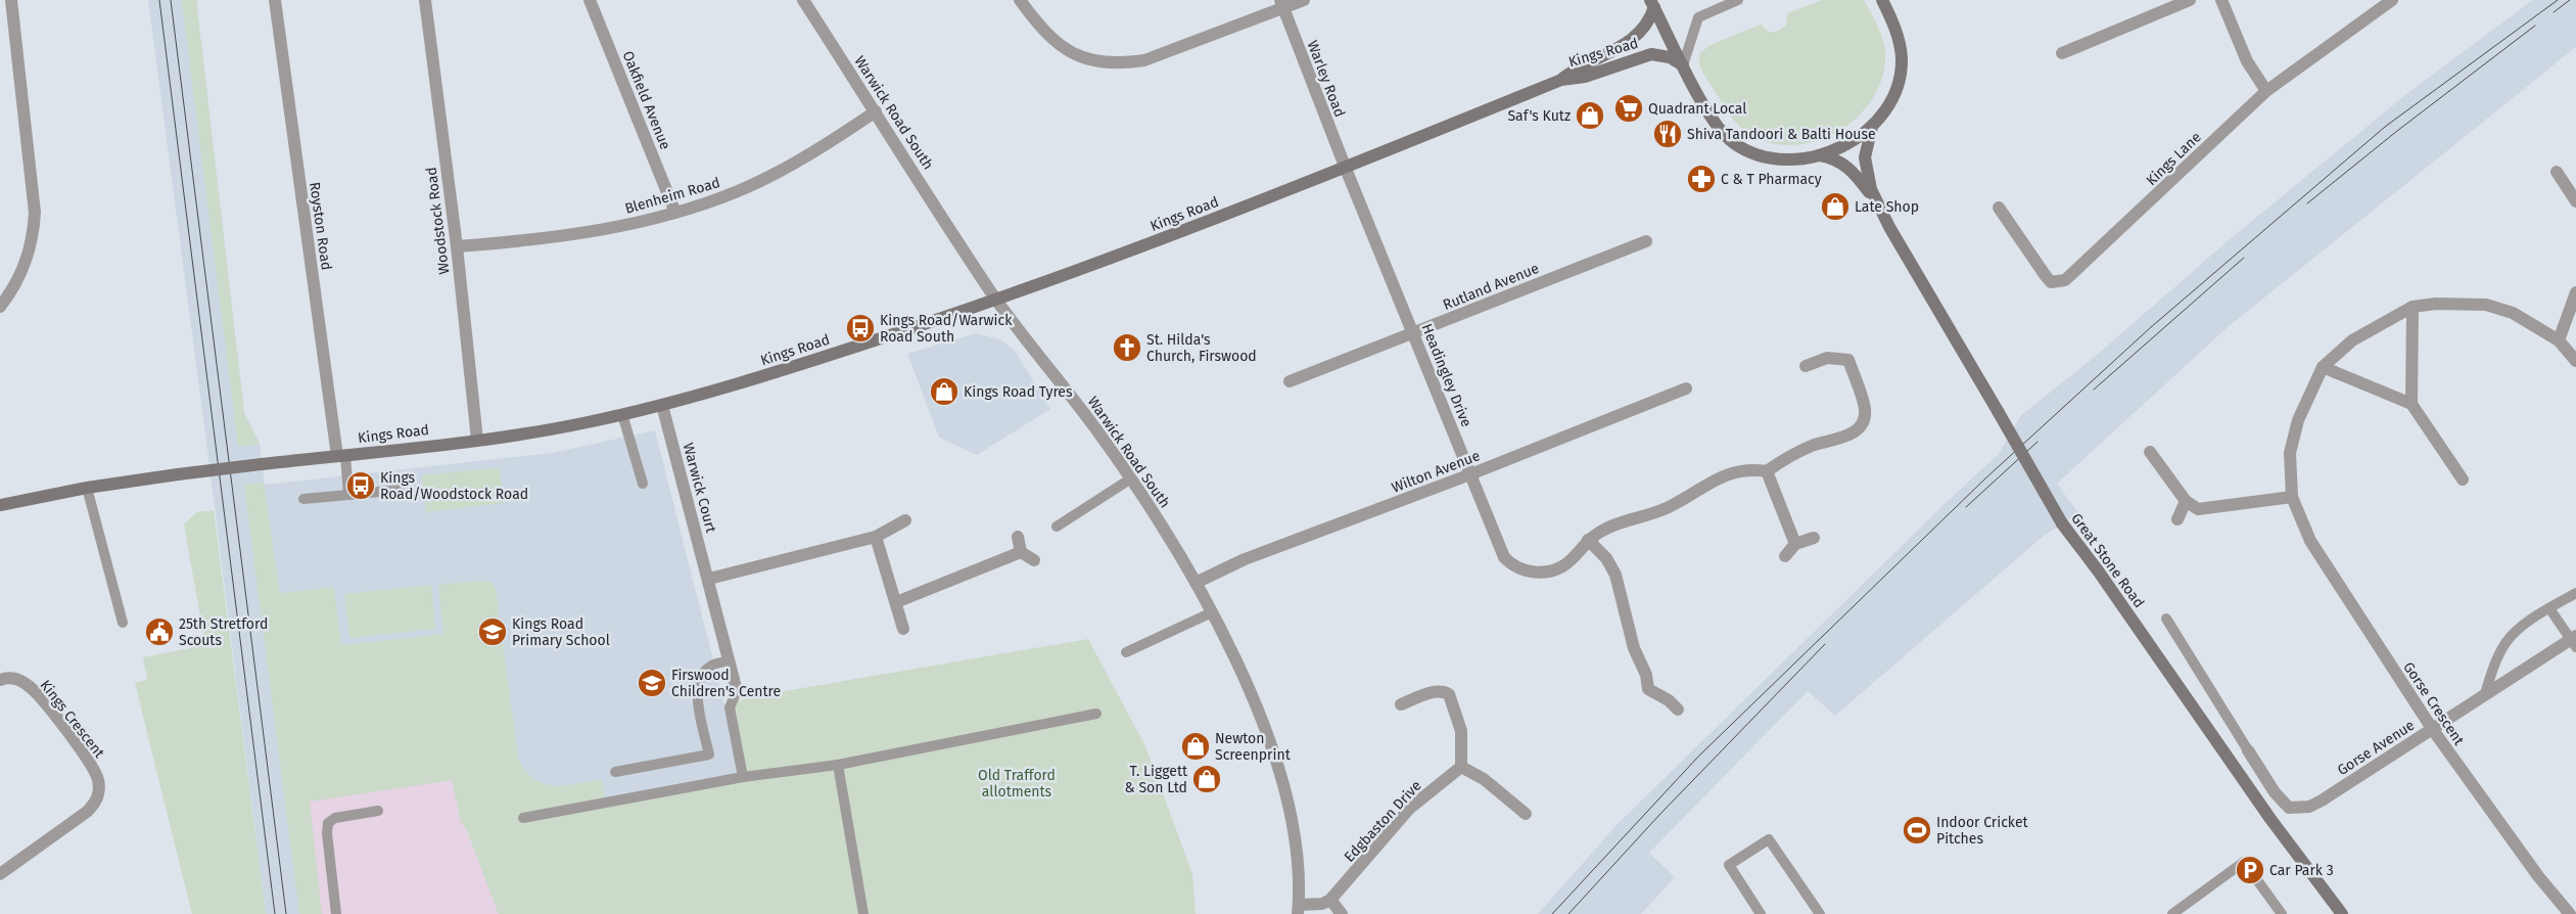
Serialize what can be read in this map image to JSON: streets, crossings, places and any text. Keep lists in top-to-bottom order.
{
  "streets": {
    "street": [
      "Kings Road",
      "Warley Road",
      "Oakfield Avenue",
      "Warwick Road South",
      "Kings Lane",
      "Blenheim Road",
      "Woodstock Road",
      "Royston Road",
      "Rutland Avenue",
      "Headingley Drive",
      "Wilton Avenue",
      "Warwick Court",
      "Great Stone Road",
      "Gorse Crescent",
      "Kings Crescent",
      "Gorse Avenue",
      "Edgbaston Drive"
    ]
  },
  "crossings": [
    ["Kings Road", "Warley Road"],
    ["Kings Road", "Warwick Road South"],
    ["Kings Road", "Woodstock Road"],
    ["Kings Road", "Royston Road"],
    ["Kings Road", "Headingley Drive"],
    ["Kings Road", "Warwick Court"],
    ["Warley Road", "Headingley Drive"],
    ["Oakfield Avenue", "Blenheim Road"],
    ["Warwick Road South", "Blenheim Road"],
    ["Warwick Road South", "Wilton Avenue"],
    ["Blenheim Road", "Woodstock Road"],
    ["Rutland Avenue", "Headingley Drive"],
    ["Headingley Drive", "Wilton Avenue"],
    ["Gorse Crescent", "Gorse Avenue"]
  ],
  "parks": ["Old Trafford allotments"],
  "places": {
    "supermarket": ["Quadrant Local"],
    "shop": [
      "Saf's Kutz",
      "Late Shop",
      "Kings Road Tyres",
      "Newton Screenprint",
      "T. Liggett & Son Ltd"
    ],
    "restaurant": ["Shiva Tandoori & Balti House"],
    "pharmacy": ["C & T Pharmacy"],
    "bus stop": ["Kings Road/Warwick Road South", "Kings Road/Woodstock Road"],
    "church": ["St. Hilda's Church, Firswood"],
    "public building": ["25th Stretford Scouts"],
    "school or university": ["Kings Road Primary School", "Firswood Children's Centre"],
    "sports": ["Indoor Cricket Pitches"],
    "parking": ["Car Park 3"]
  }
}
